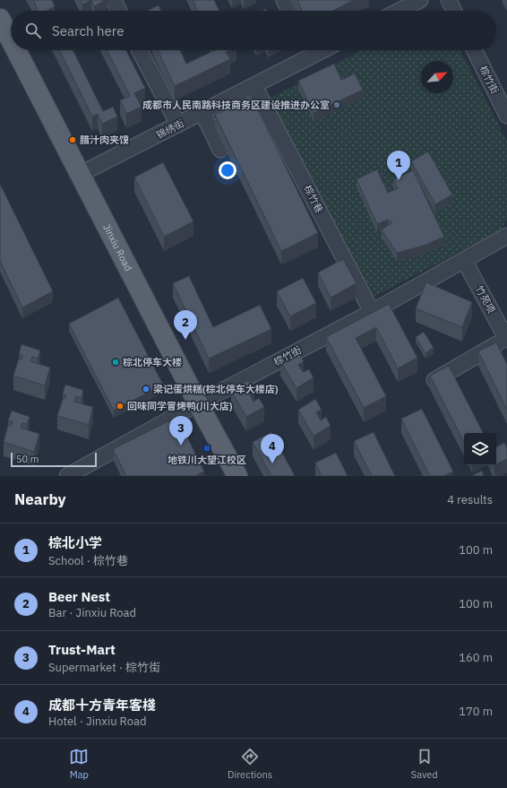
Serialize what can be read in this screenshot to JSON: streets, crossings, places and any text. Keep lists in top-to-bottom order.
{
  "streets": {
    "main road": ["Jinxiu Road"],
    "street": [
      "棕竹街",
      "锦绣街",
      "棕竹巷",
      "竹苑项"
    ]
  },
  "crossings": [
    ["棕竹街", "棕竹巷"],
    ["棕竹街", "Jinxiu Road"],
    ["棕竹街", "竹苑项"],
    ["锦绣街", "棕竹巷"],
    ["锦绣街", "Jinxiu Road"]
  ],
  "places": {
    "other": [
      "成都市人民南路科技商务区建设推进办公室",
      "腊汁肉夹馍",
      "棕北停车大楼",
      "梁记蛋烘糕(棕北停车大楼店)",
      "回味同学冒烤鸭(川大店)"
    ],
    "transit": ["地铁川大望江校区"]
  },
  "scale_bar": "50 m",
  "north": "top right",
  "page": {
    "search": "Search here",
    "pins": [
      "1",
      "2",
      "3",
      "4"
    ],
    "scale": "50 m",
    "heading": ["Nearby", "4 results"],
    "list": [
      {
        "mark": "1",
        "name": "棕北小学",
        "note": "School · 棕竹巷",
        "value": "100 m"
      },
      {
        "mark": "2",
        "name": "Beer Nest",
        "note": "Bar · Jinxiu Road",
        "value": "100 m"
      },
      {
        "mark": "3",
        "name": "Trust-Mart",
        "note": "Supermarket · 棕竹街",
        "value": "160 m"
      },
      {
        "mark": "4",
        "name": "成都十方青年客棧",
        "note": "Hotel · Jinxiu Road",
        "value": "170 m"
      }
    ],
    "nav": ["Map", "Directions", "Saved"]
  }
}
